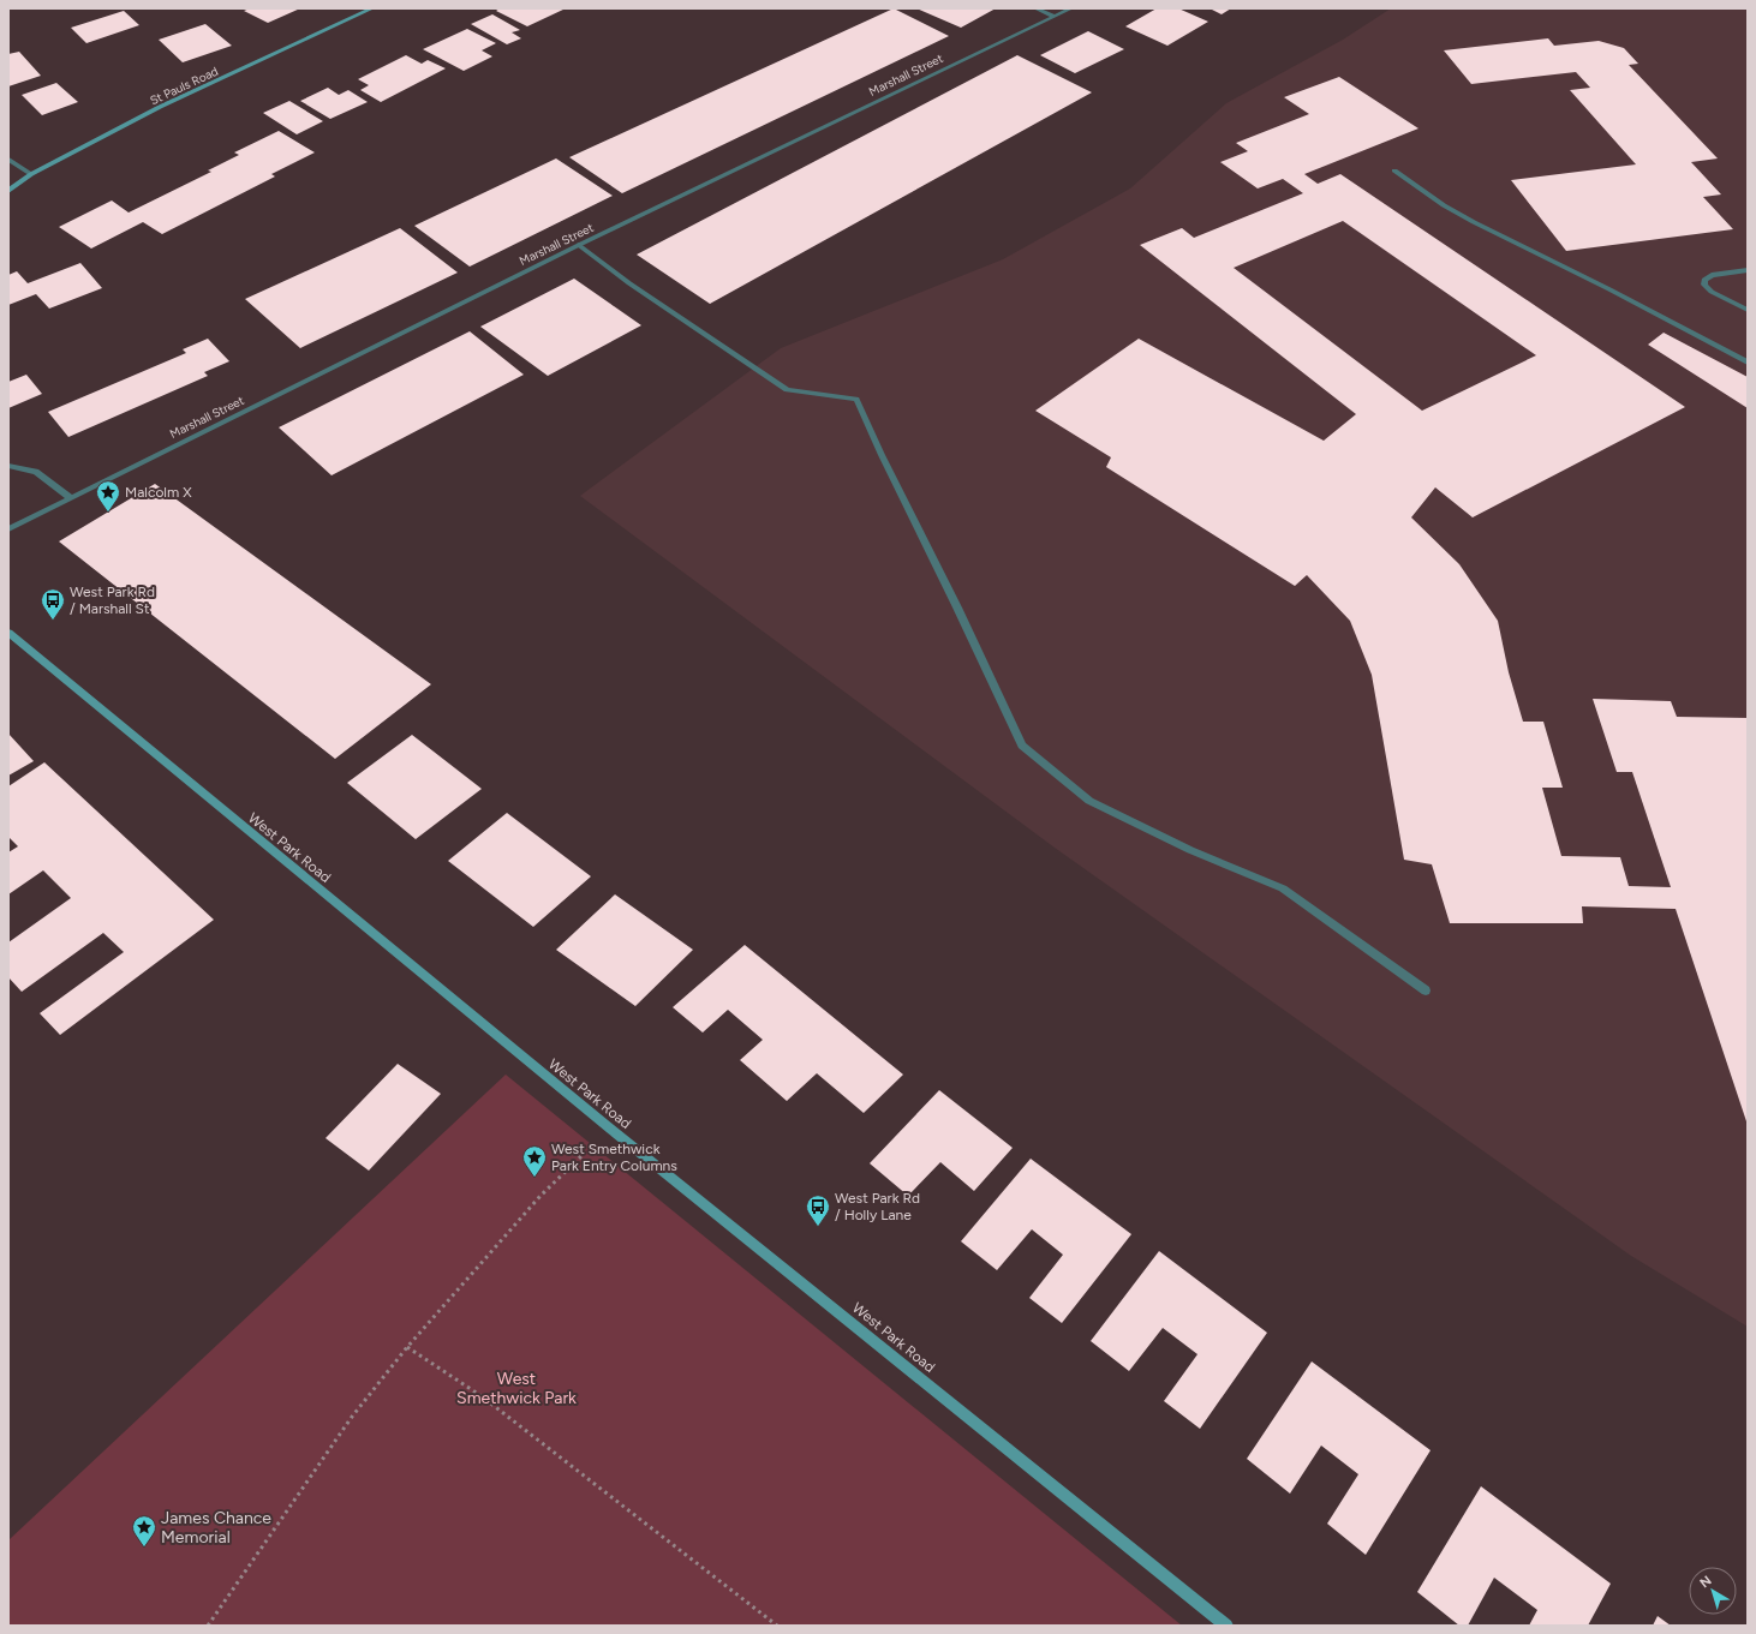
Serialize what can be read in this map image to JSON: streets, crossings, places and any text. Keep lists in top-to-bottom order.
{
  "streets": {
    "street": ["Marshall Street", "St Pauls Road", "West Park Road"]
  },
  "parks": ["West Smethwick Park"],
  "places": {
    "place": ["Malcolm X", "West Smethwick Park Entry Columns", "James Chance Memorial"],
    "bus stop": ["West Park Rd / Marshall St", "West Park Rd / Holly Lane"]
  },
  "north": "top left"
}
